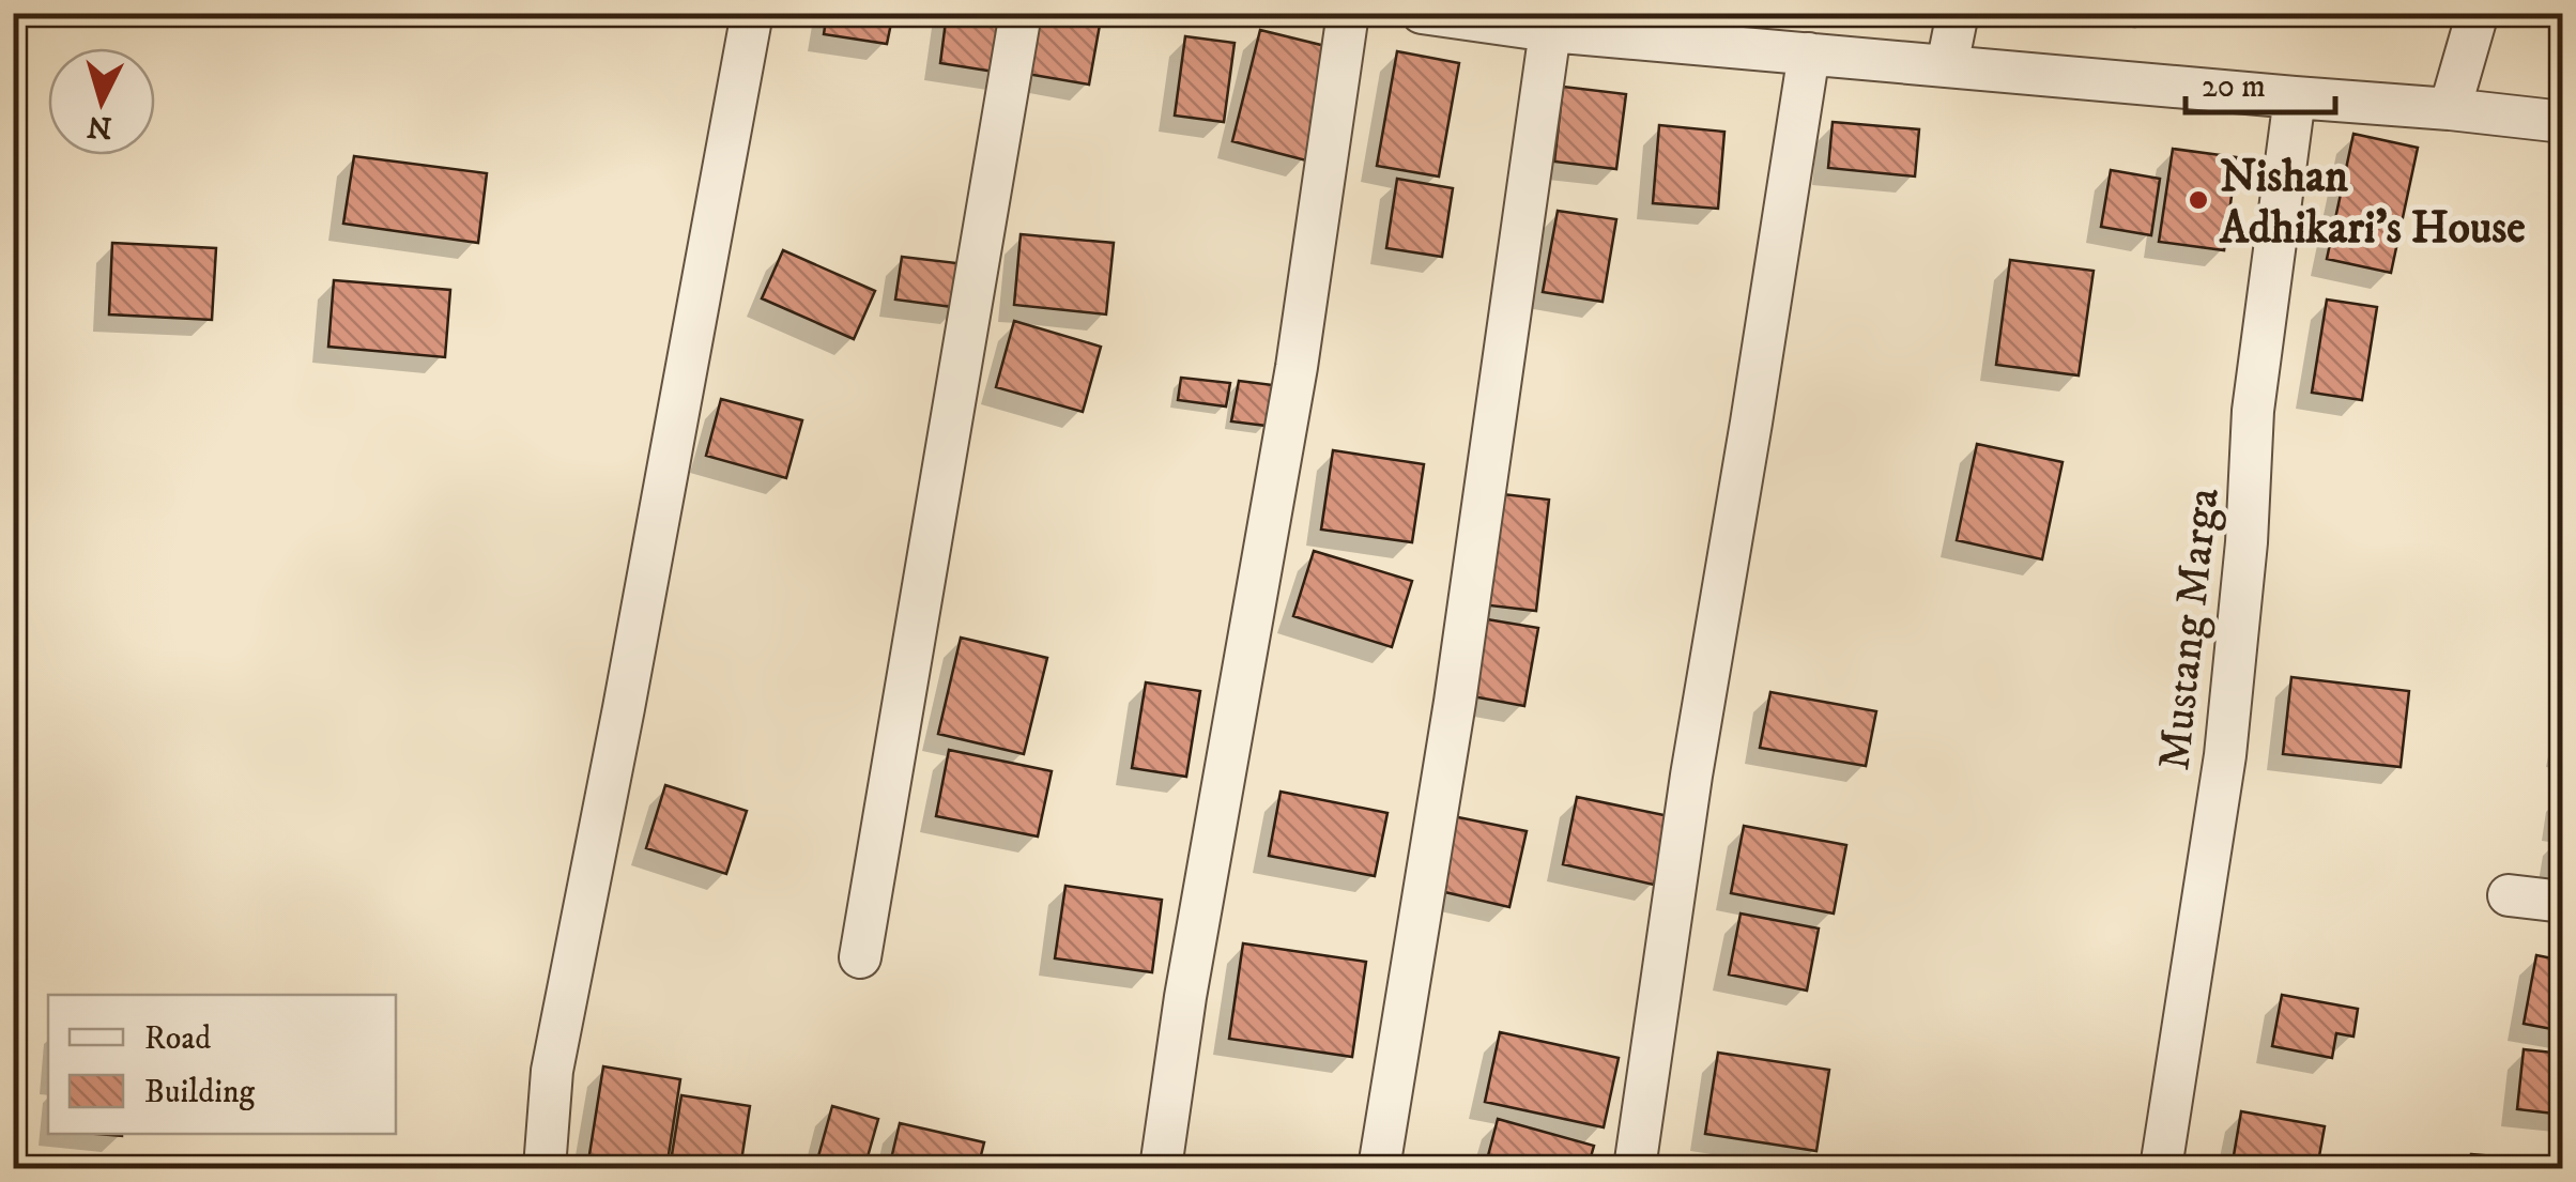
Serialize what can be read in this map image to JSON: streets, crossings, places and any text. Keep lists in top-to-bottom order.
{
  "streets": {
    "street": ["Mustang Marga"]
  },
  "places": ["Nishan Adhikari's House"],
  "legend": ["Road", "Building"],
  "scale_bar": "20 m",
  "north": "bottom"
}
